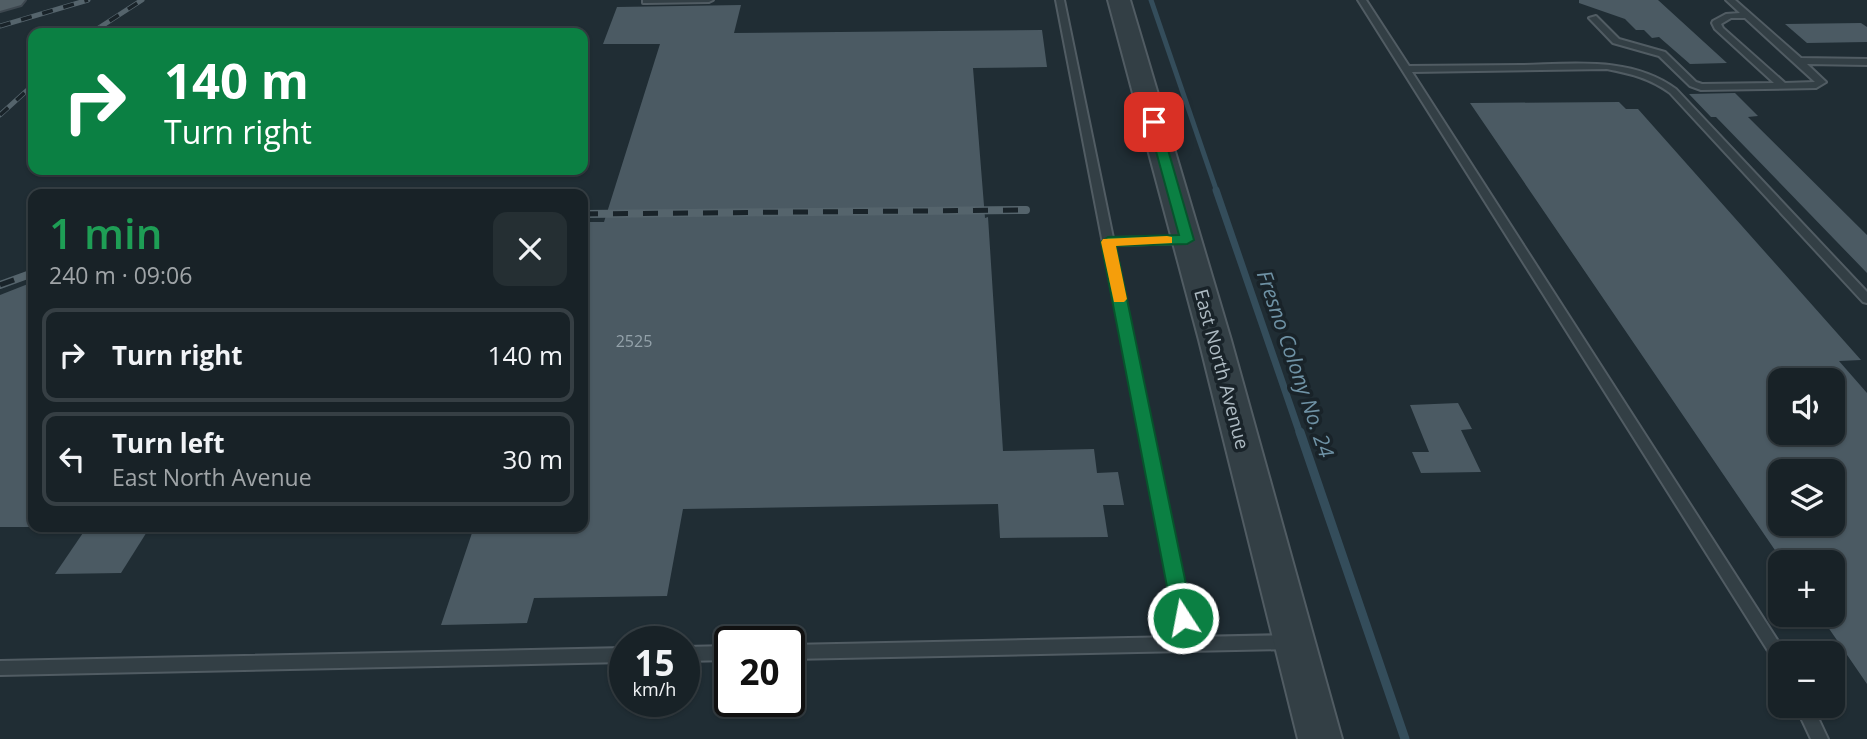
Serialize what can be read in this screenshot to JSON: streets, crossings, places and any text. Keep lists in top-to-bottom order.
{
  "streets": {
    "street": ["East North Avenue"]
  },
  "water": ["Fresno Colony No. 24"],
  "house_numbers": ["2525"],
  "page": {
    "turn": ["140 m", "Turn right"],
    "heading": ["1 min", "240 m · 09:06"],
    "list": [
      {
        "name": "Turn right",
        "value": "140 m"
      },
      {
        "name": "Turn left",
        "note": "East North Avenue",
        "value": "30 m"
      }
    ],
    "map_buttons": ["+", "−"],
    "speed": "15 km/h",
    "limit": "20"
  }
}
